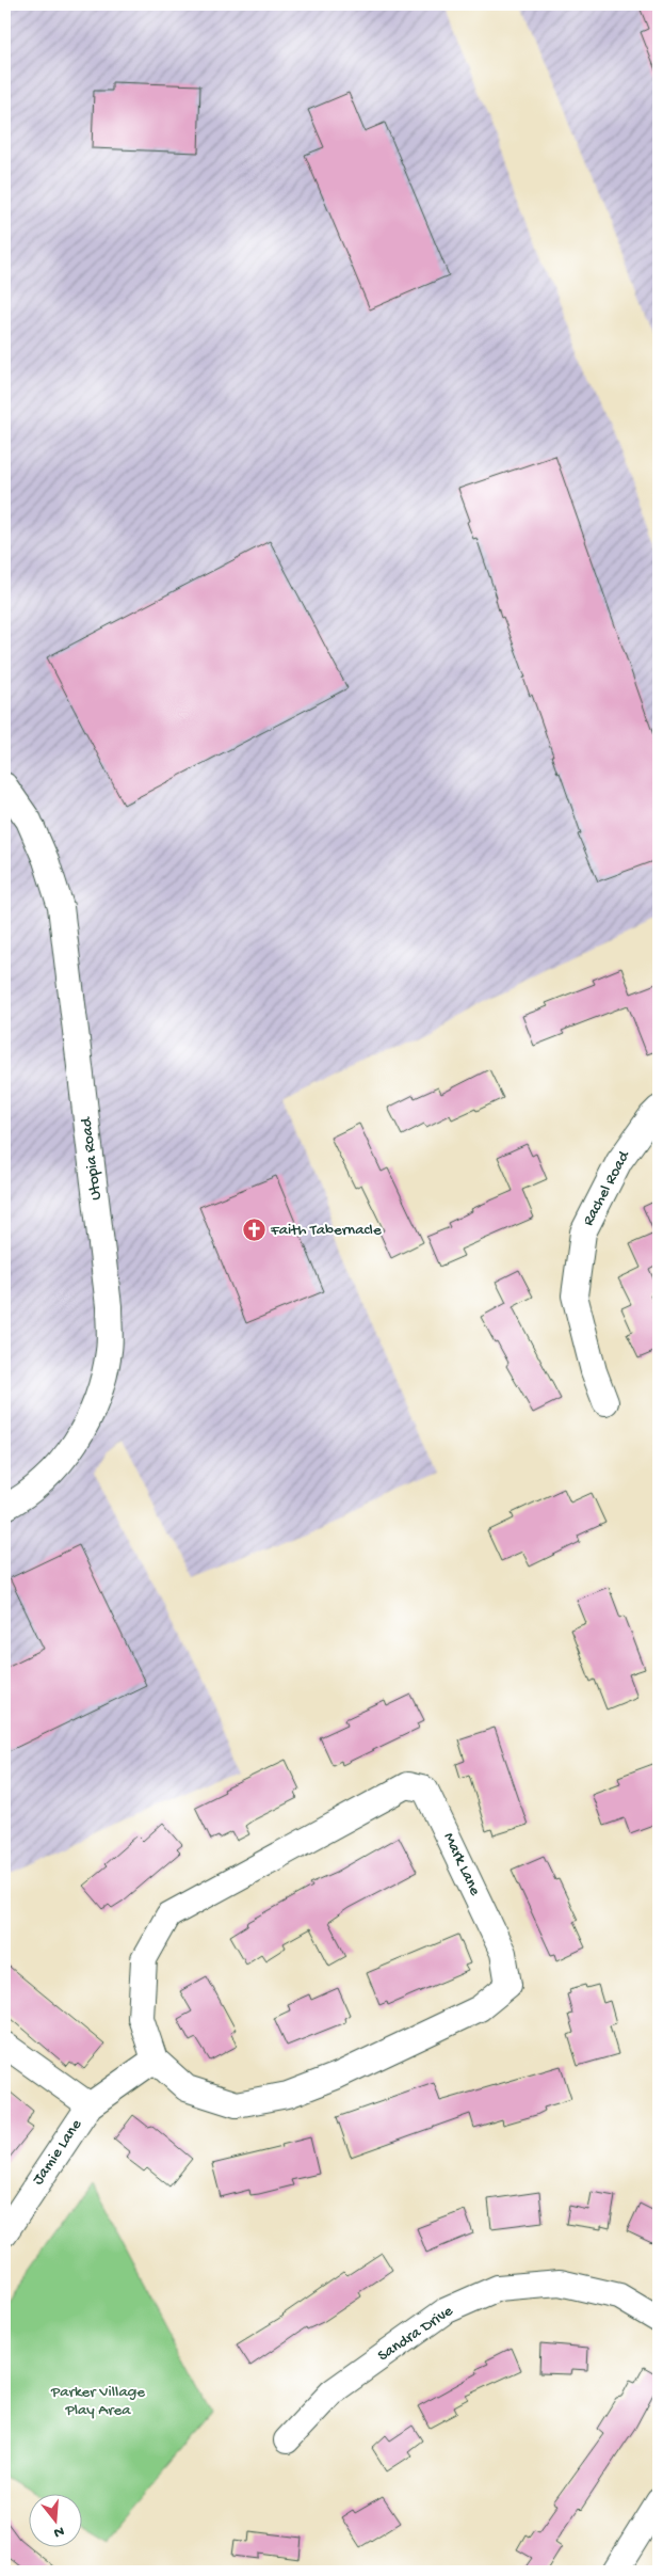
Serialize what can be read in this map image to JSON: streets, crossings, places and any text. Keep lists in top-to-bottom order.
{
  "streets": {
    "street": [
      "Utopia Road",
      "Rachel Road",
      "Mark Lane",
      "Jamie Lane",
      "Sandra Drive"
    ]
  },
  "parks": ["Parker Village Play Area"],
  "places": {
    "church": ["Faith Tabernacle"]
  },
  "north": "bottom"
}
